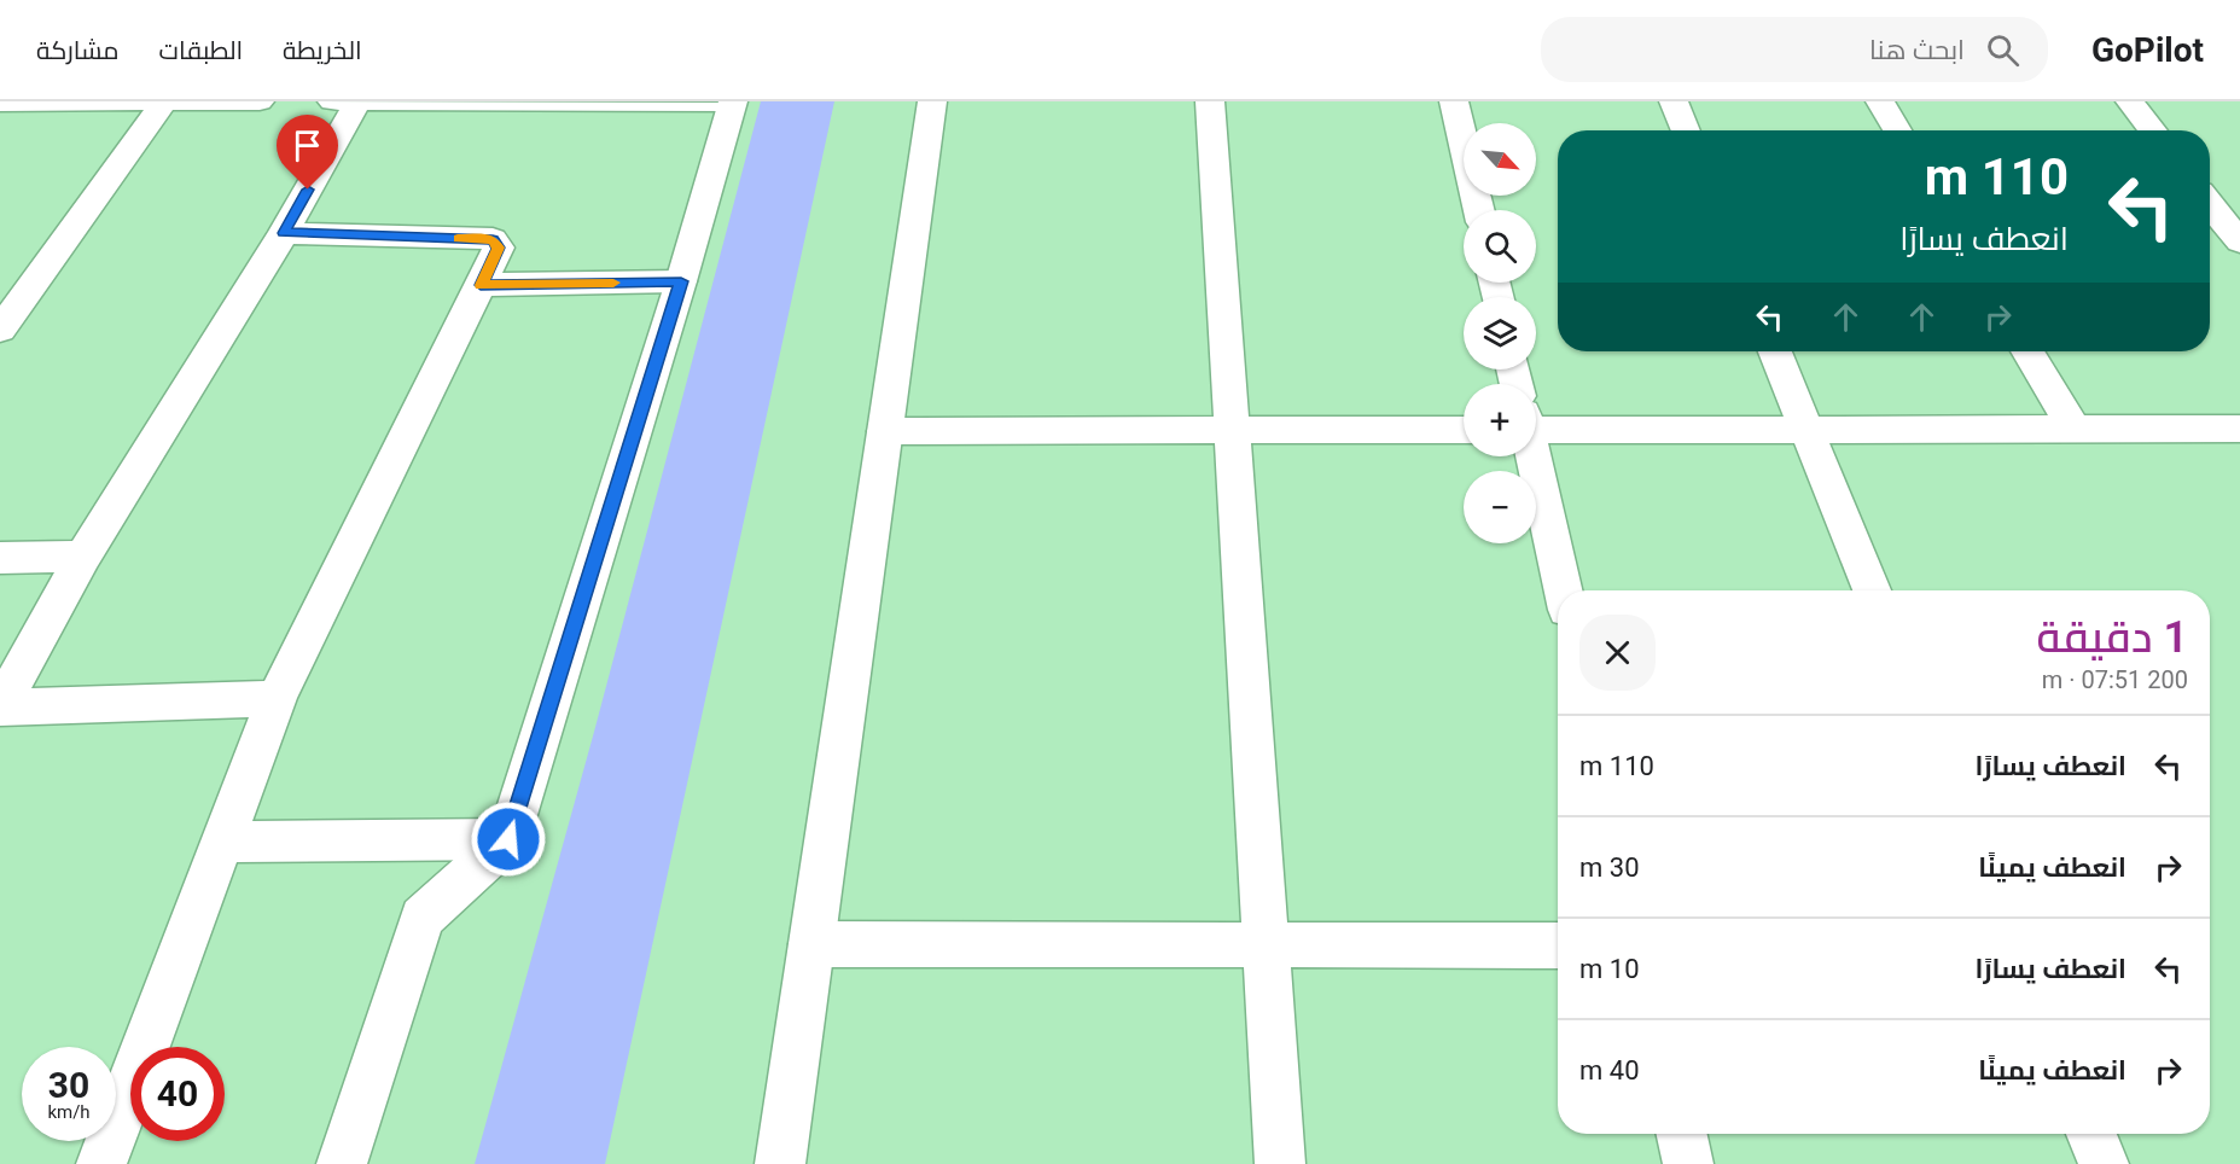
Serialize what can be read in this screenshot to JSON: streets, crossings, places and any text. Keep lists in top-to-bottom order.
{
  "north": "bottom right",
  "page": {
    "header": "GoPilot",
    "search": "ابحث هنا",
    "nav": ["الخريطة", "الطبقات", "مشاركة"],
    "map_buttons": ["+", "−"],
    "turn": ["110 m", "انعطف يسارًا"],
    "heading": ["1 دقيقة", "200 m · 07:51"],
    "list": [
      {
        "name": "انعطف يسارًا",
        "value": "110 m"
      },
      {
        "name": "انعطف يمينًا",
        "value": "30 m"
      },
      {
        "name": "انعطف يسارًا",
        "value": "10 m"
      },
      {
        "name": "انعطف يمينًا",
        "value": "40 m"
      }
    ],
    "speed": "30 km/h",
    "limit": "40"
  }
}
